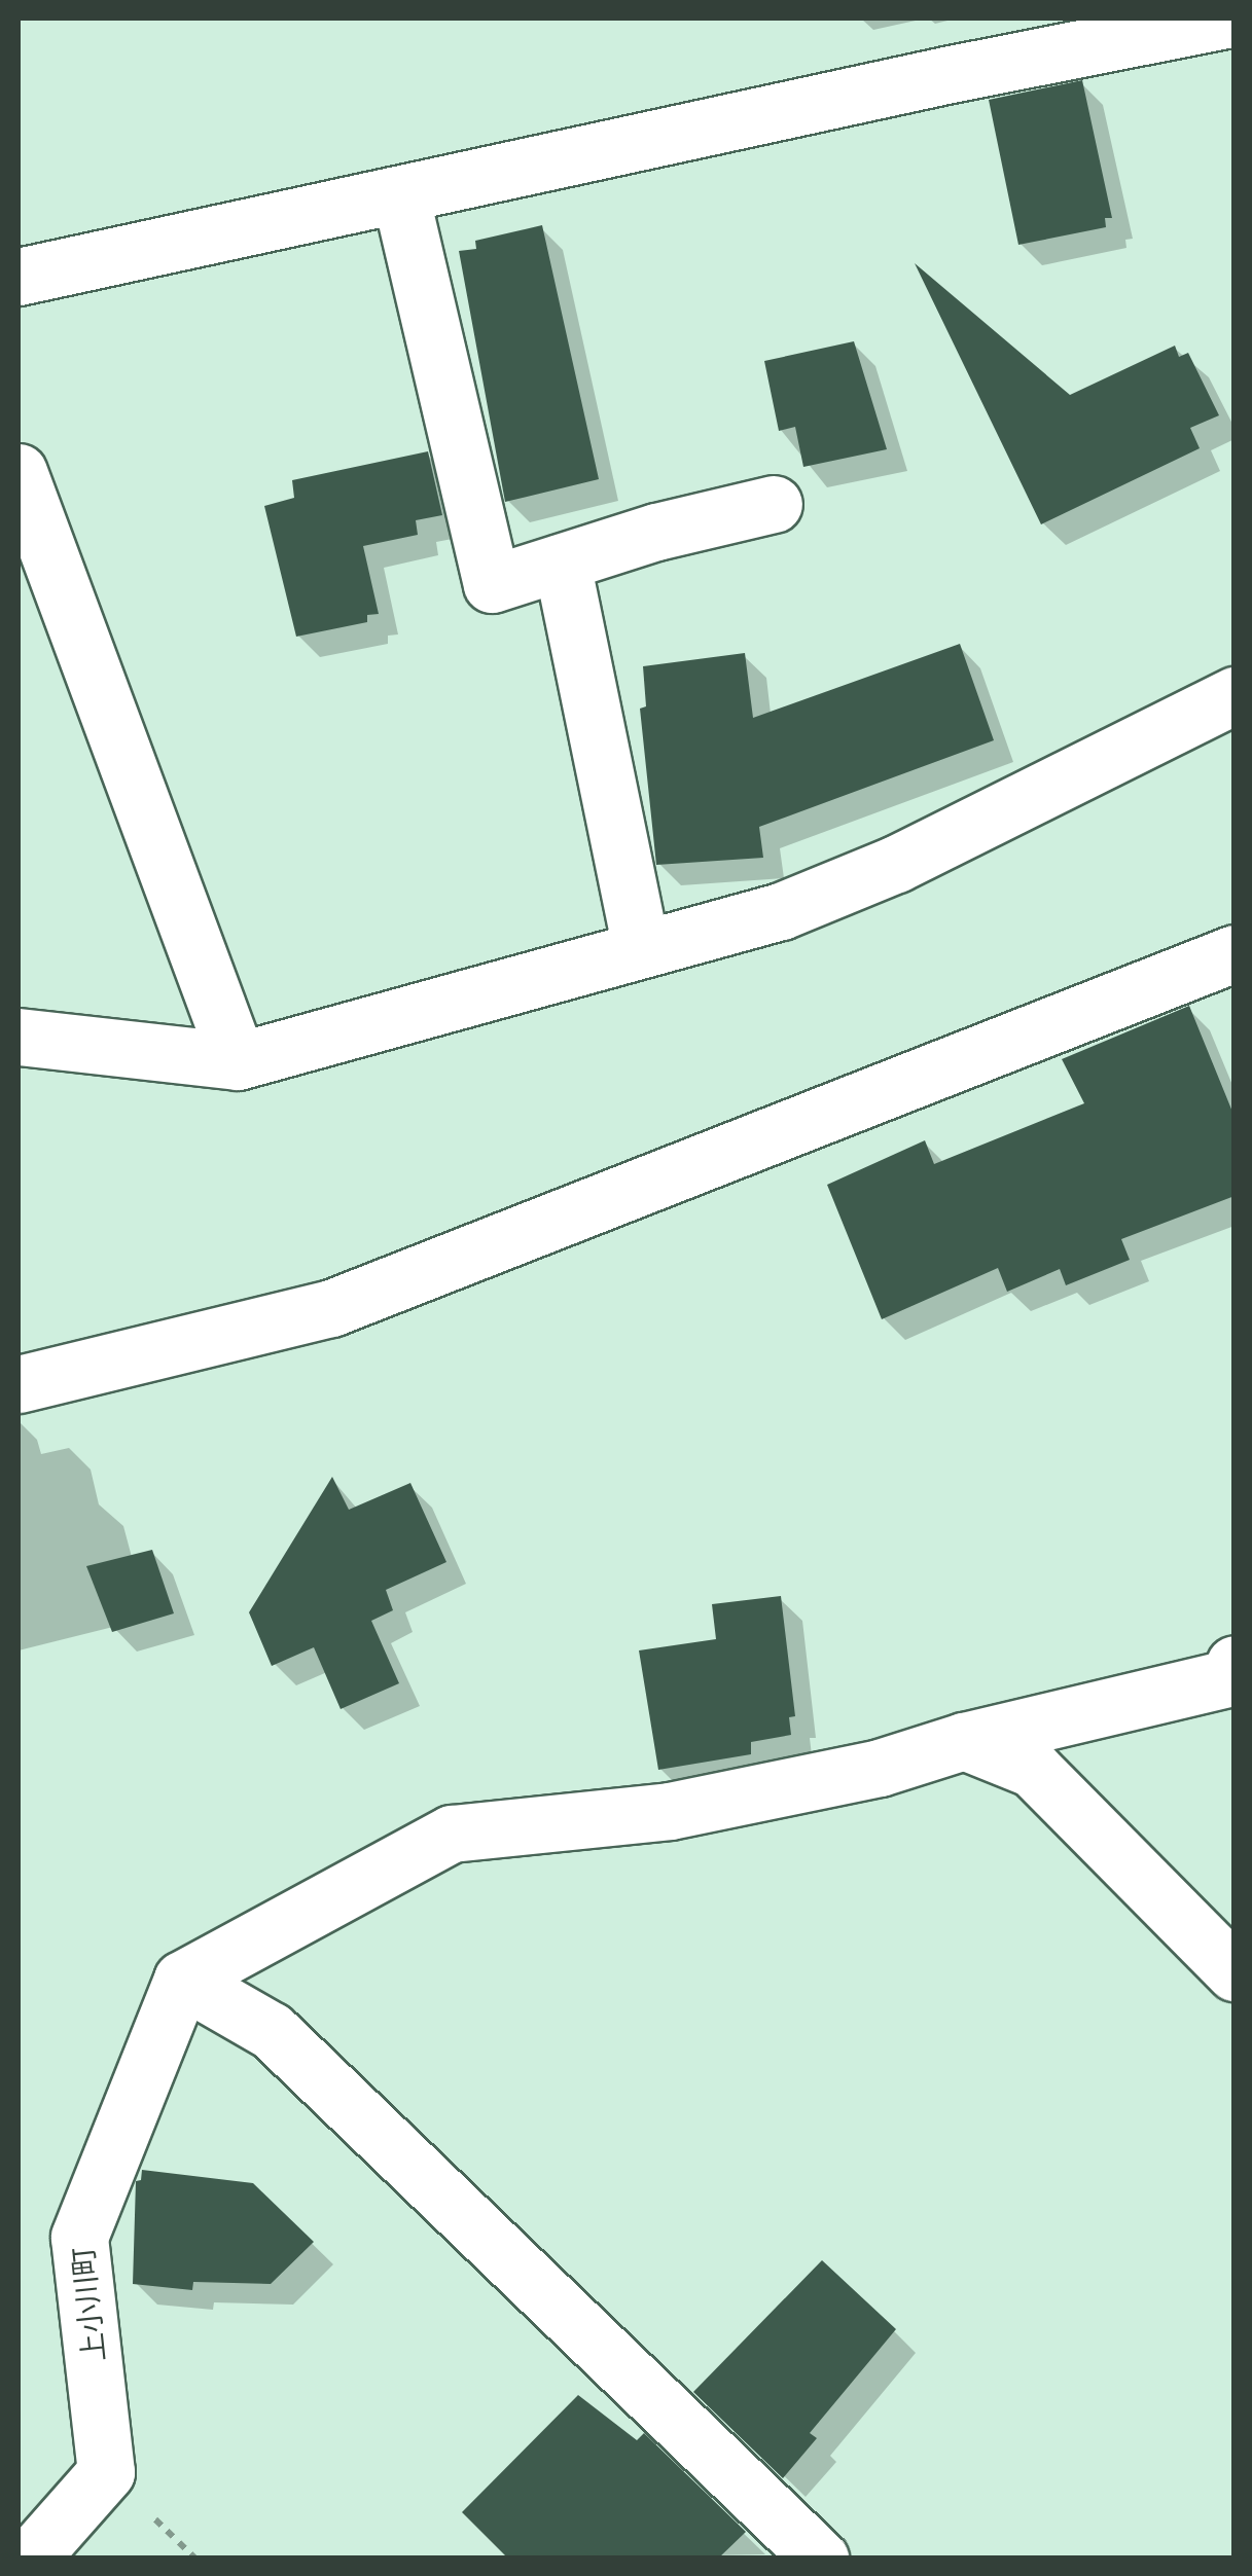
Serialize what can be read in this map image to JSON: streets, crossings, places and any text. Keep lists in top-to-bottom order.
{
  "streets": {
    "street": ["上小川町"]
  }
}
